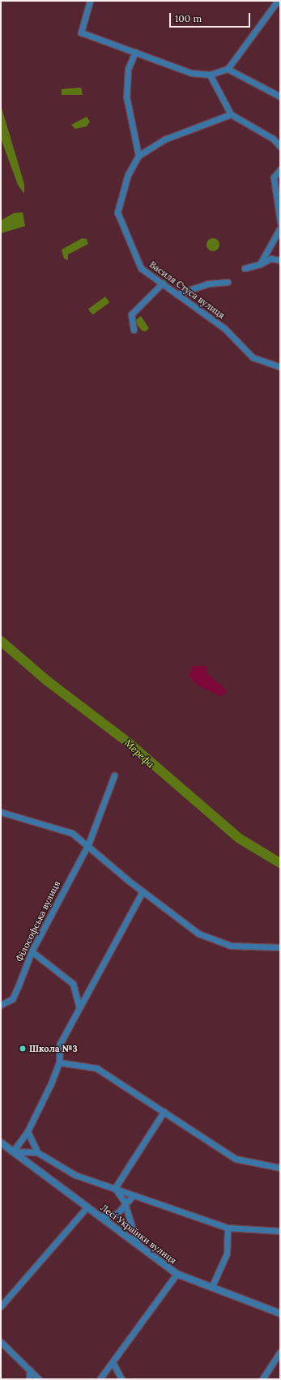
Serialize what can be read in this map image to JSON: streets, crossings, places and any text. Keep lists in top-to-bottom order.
{
  "streets": {
    "street": ["Василя Стуса вулиця", "Філософська вулиця", "Лесі Українки вулиця"]
  },
  "water": ["Мерефа"],
  "places": ["Школа №3"],
  "scale_bar": "100 m"
}
